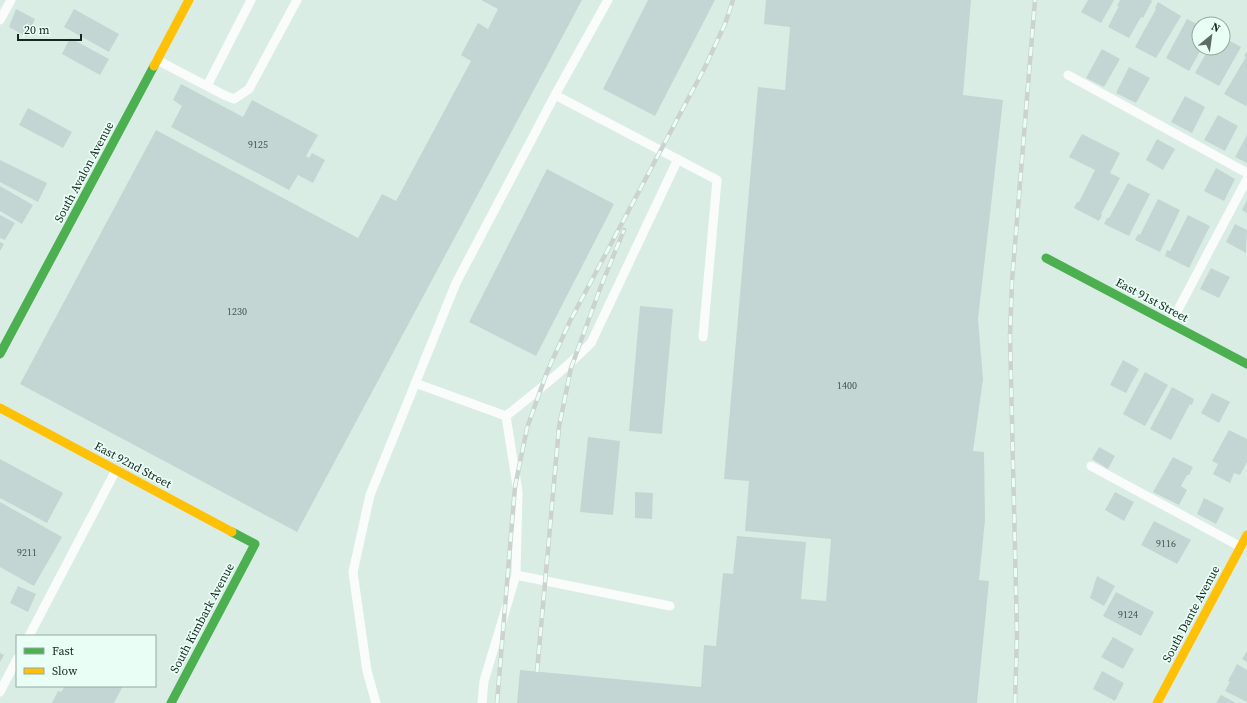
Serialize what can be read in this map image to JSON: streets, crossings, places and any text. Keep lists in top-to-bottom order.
{
  "streets": {
    "street": [
      "South Avalon Avenue",
      "East 91st Street",
      "East 92nd Street",
      "South Dante Avenue",
      "South Kimbark Avenue"
    ]
  },
  "crossings": [
    ["East 92nd Street", "South Kimbark Avenue"]
  ],
  "house_numbers": [
    "9125",
    "1230",
    "1400",
    "9116",
    "9211",
    "9124"
  ],
  "legend": ["Fast", "Slow"],
  "scale_bar": "20 m",
  "north": "top right"
}
